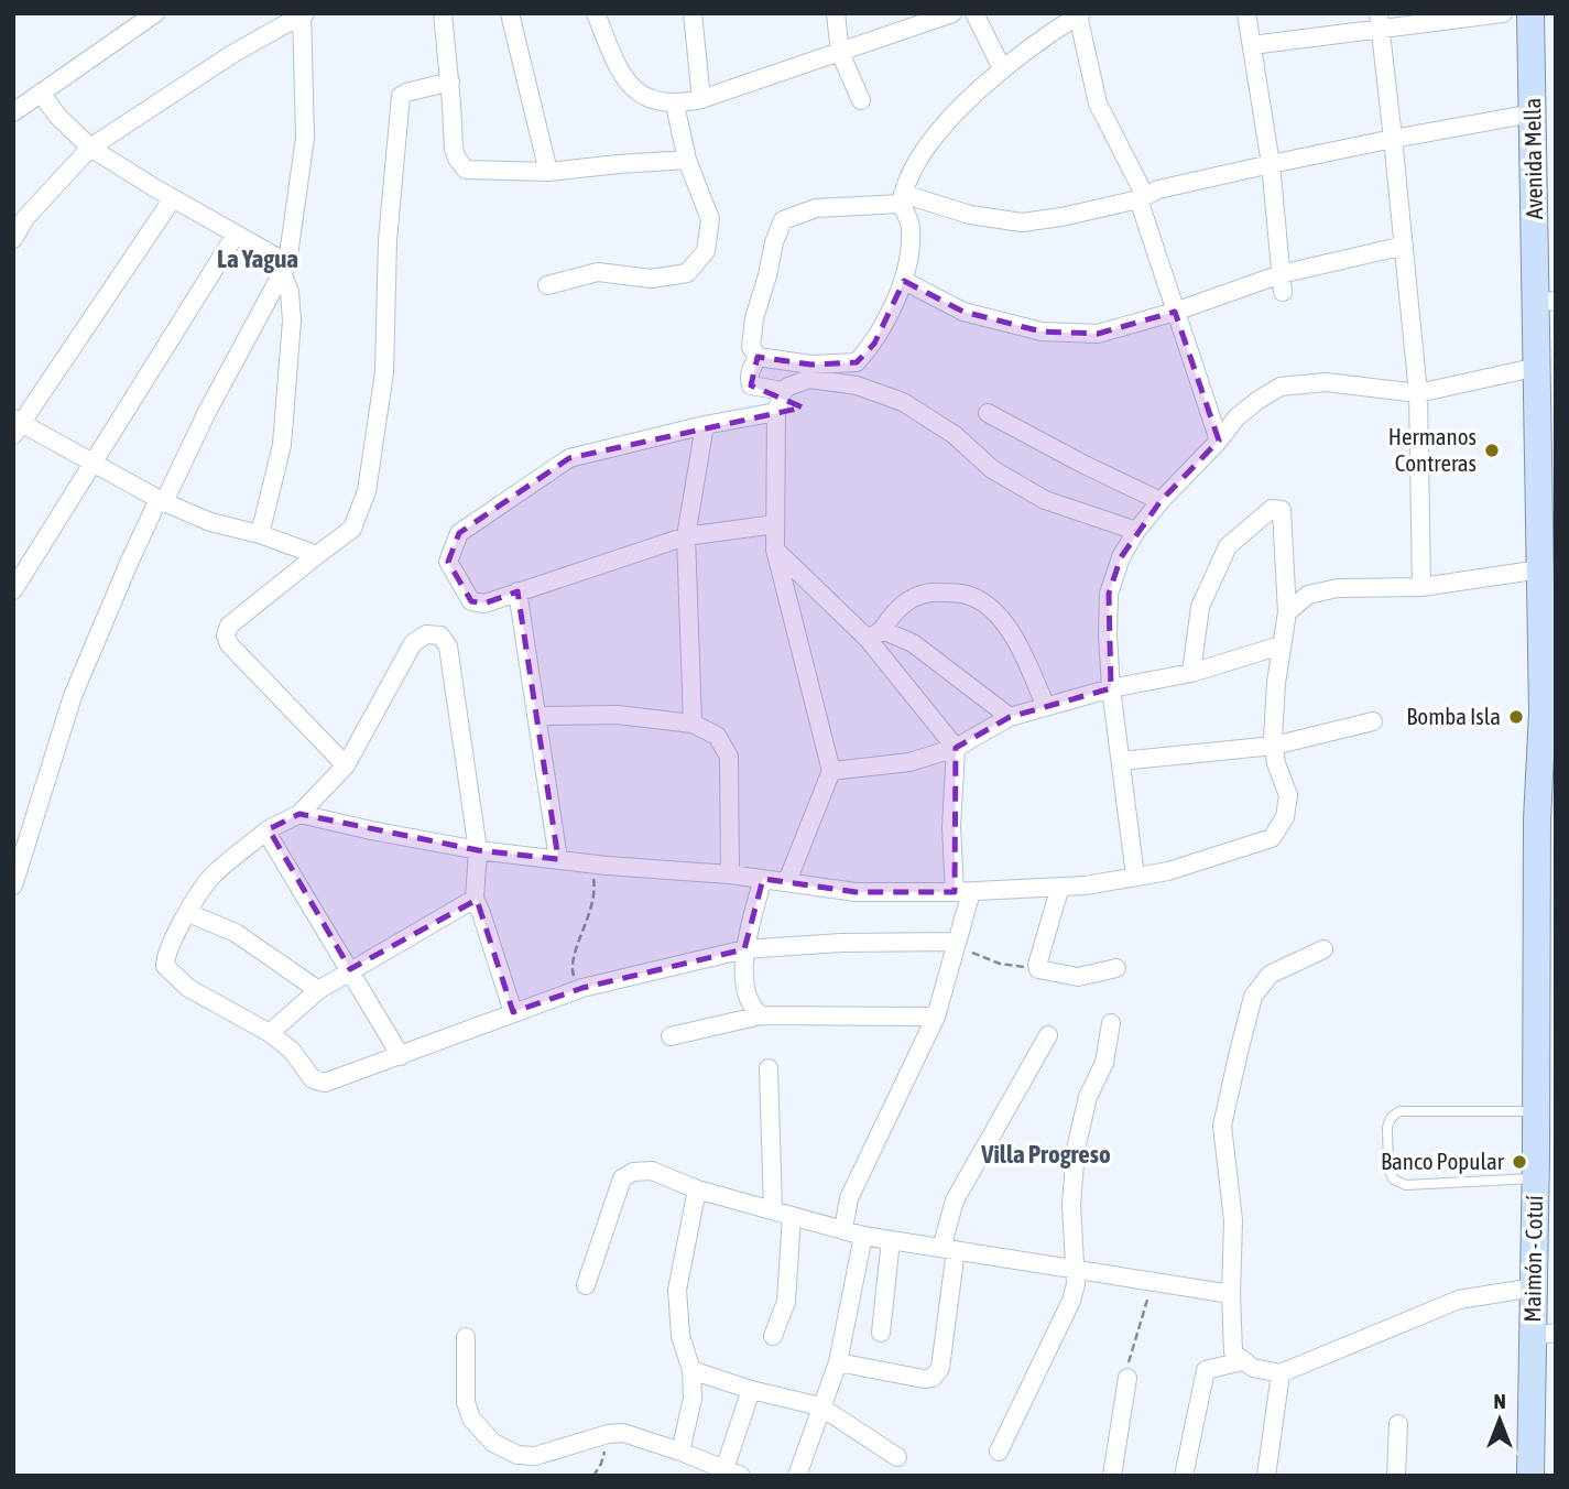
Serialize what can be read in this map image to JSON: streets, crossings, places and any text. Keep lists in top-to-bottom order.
{
  "streets": {
    "main road": ["Avenida Mella", "Maimón - Cotuí"]
  },
  "crossings": [
    ["Avenida Mella", "Maimón - Cotuí"]
  ],
  "districts": ["La Yagua", "Villa Progreso"],
  "places": ["Hermanos Contreras", "Bomba Isla", "Banco Popular"],
  "north": "top"
}
